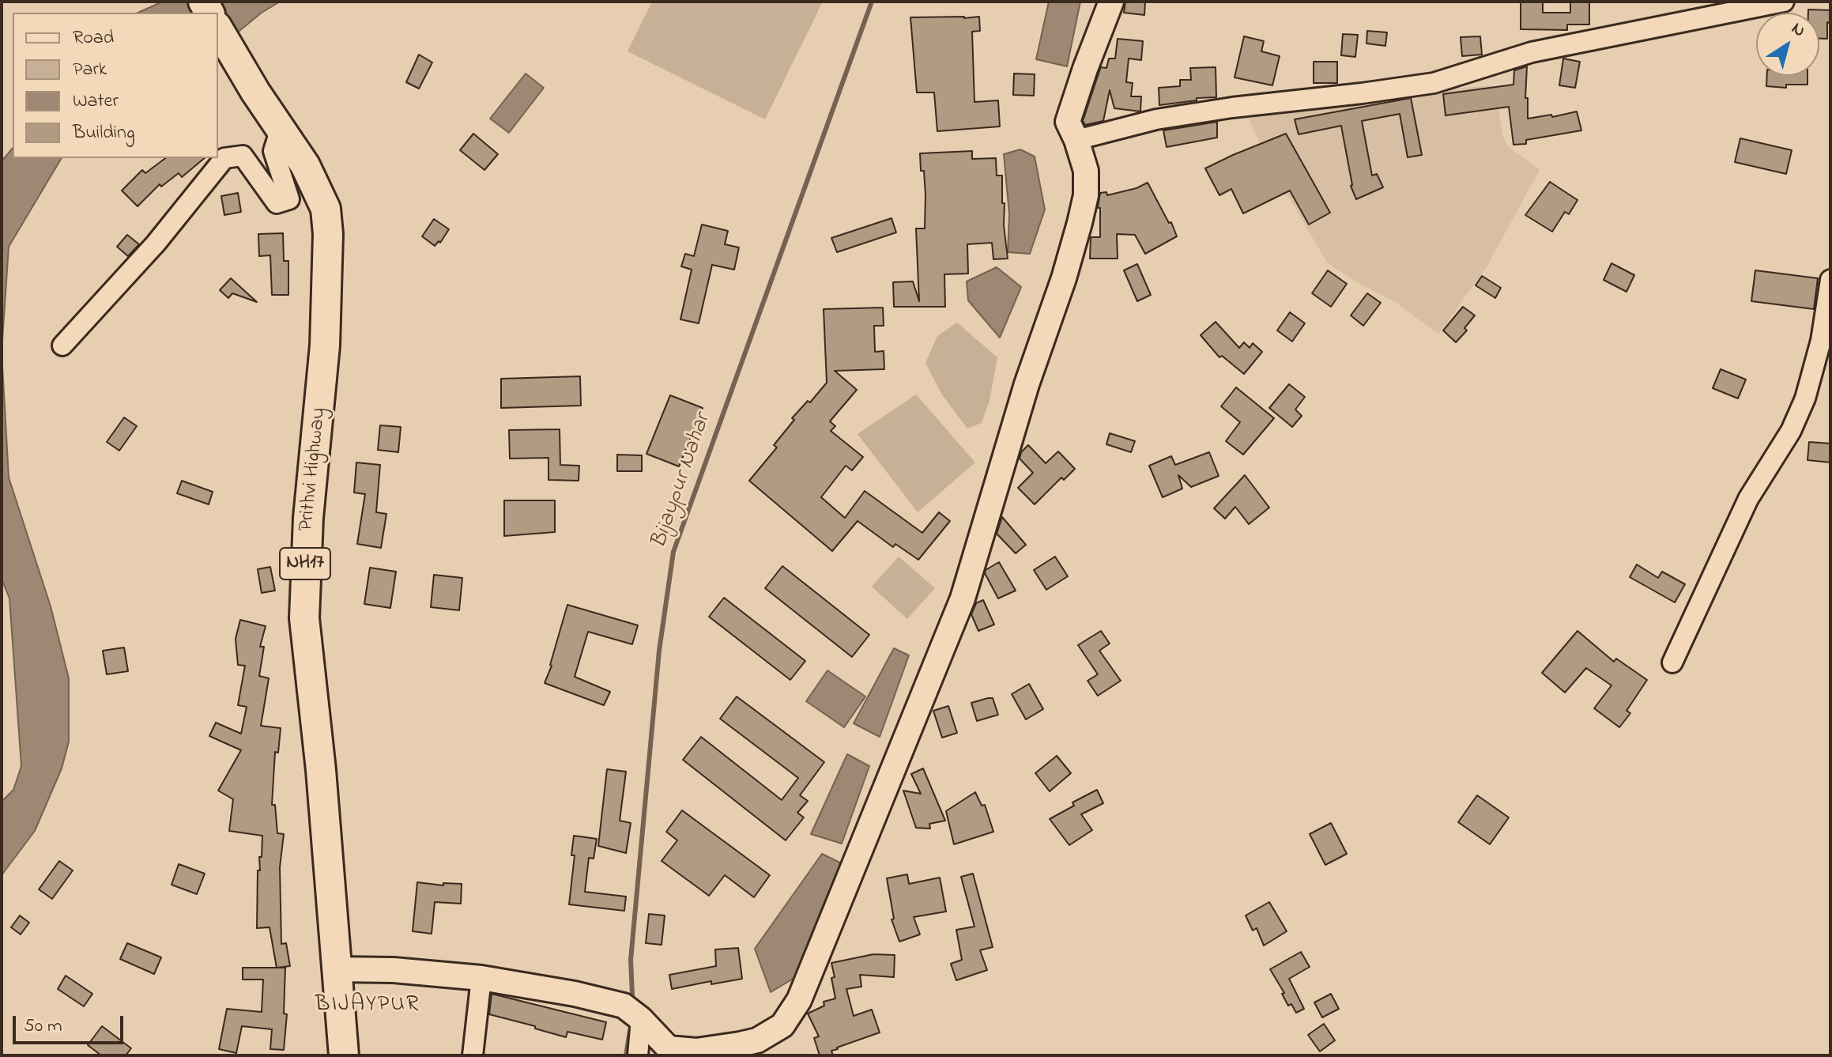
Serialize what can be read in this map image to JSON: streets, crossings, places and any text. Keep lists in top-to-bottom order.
{
  "streets": {
    "highway": ["Prithvi Highway", "NH17"]
  },
  "districts": ["BIJAYPUR"],
  "water": ["Bijaypur Nahar"],
  "legend": [
    "Road",
    "Park",
    "Water",
    "Building"
  ],
  "scale_bar": "50 m",
  "north": "top right"
}
